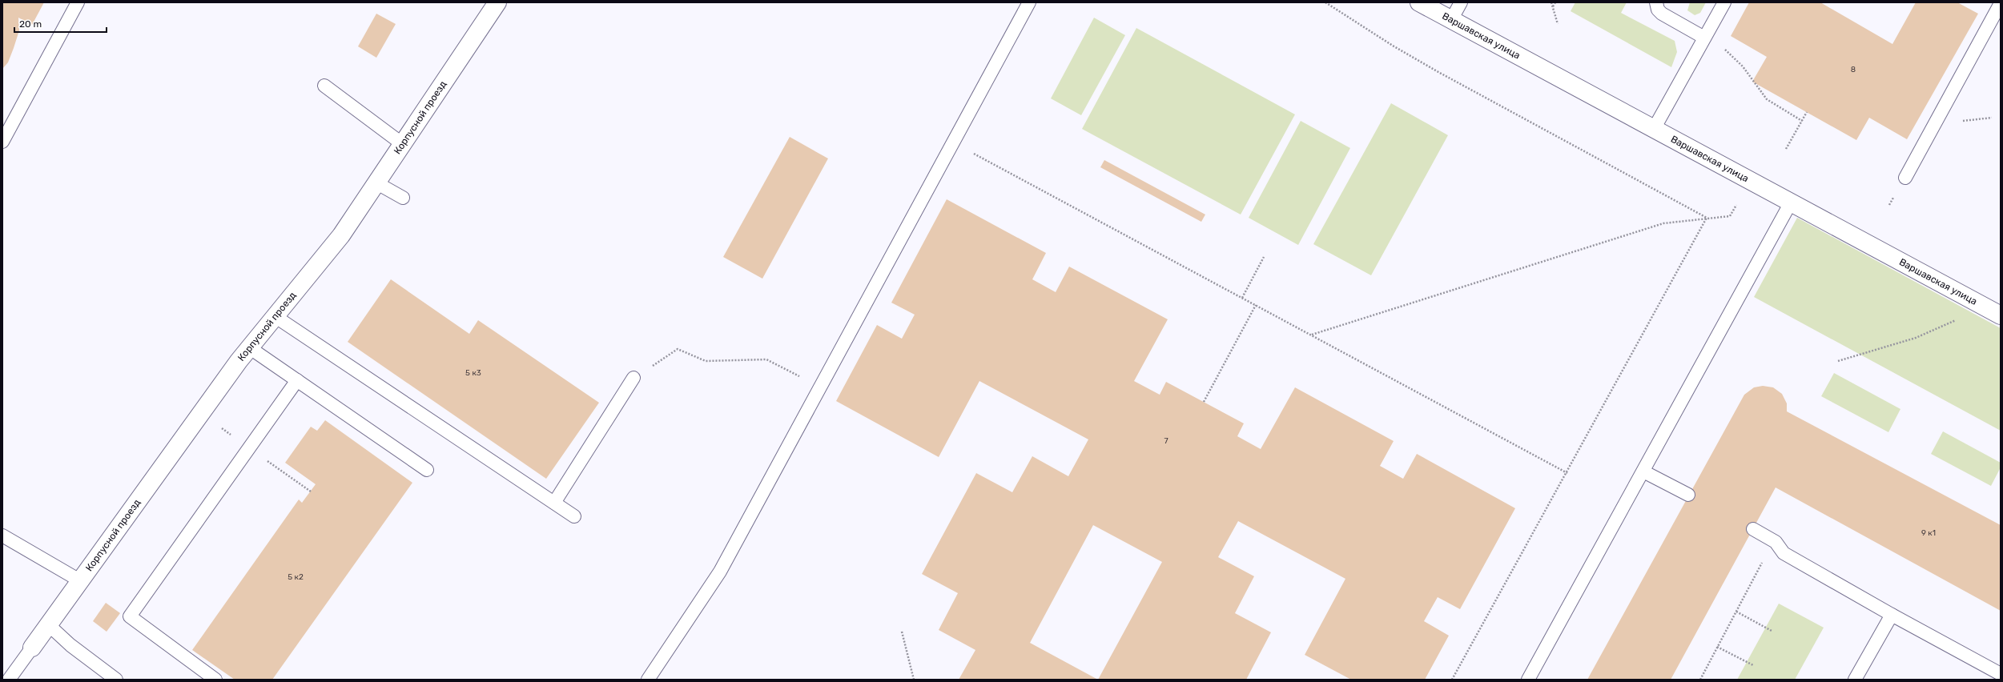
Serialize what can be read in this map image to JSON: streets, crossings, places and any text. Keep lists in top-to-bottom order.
{
  "streets": {
    "street": ["Варшавская улица", "Корпусной проезд"]
  },
  "house_numbers": [
    "8",
    "5 к3",
    "7",
    "9 к1",
    "5 к2"
  ],
  "scale_bar": "20 m"
}
